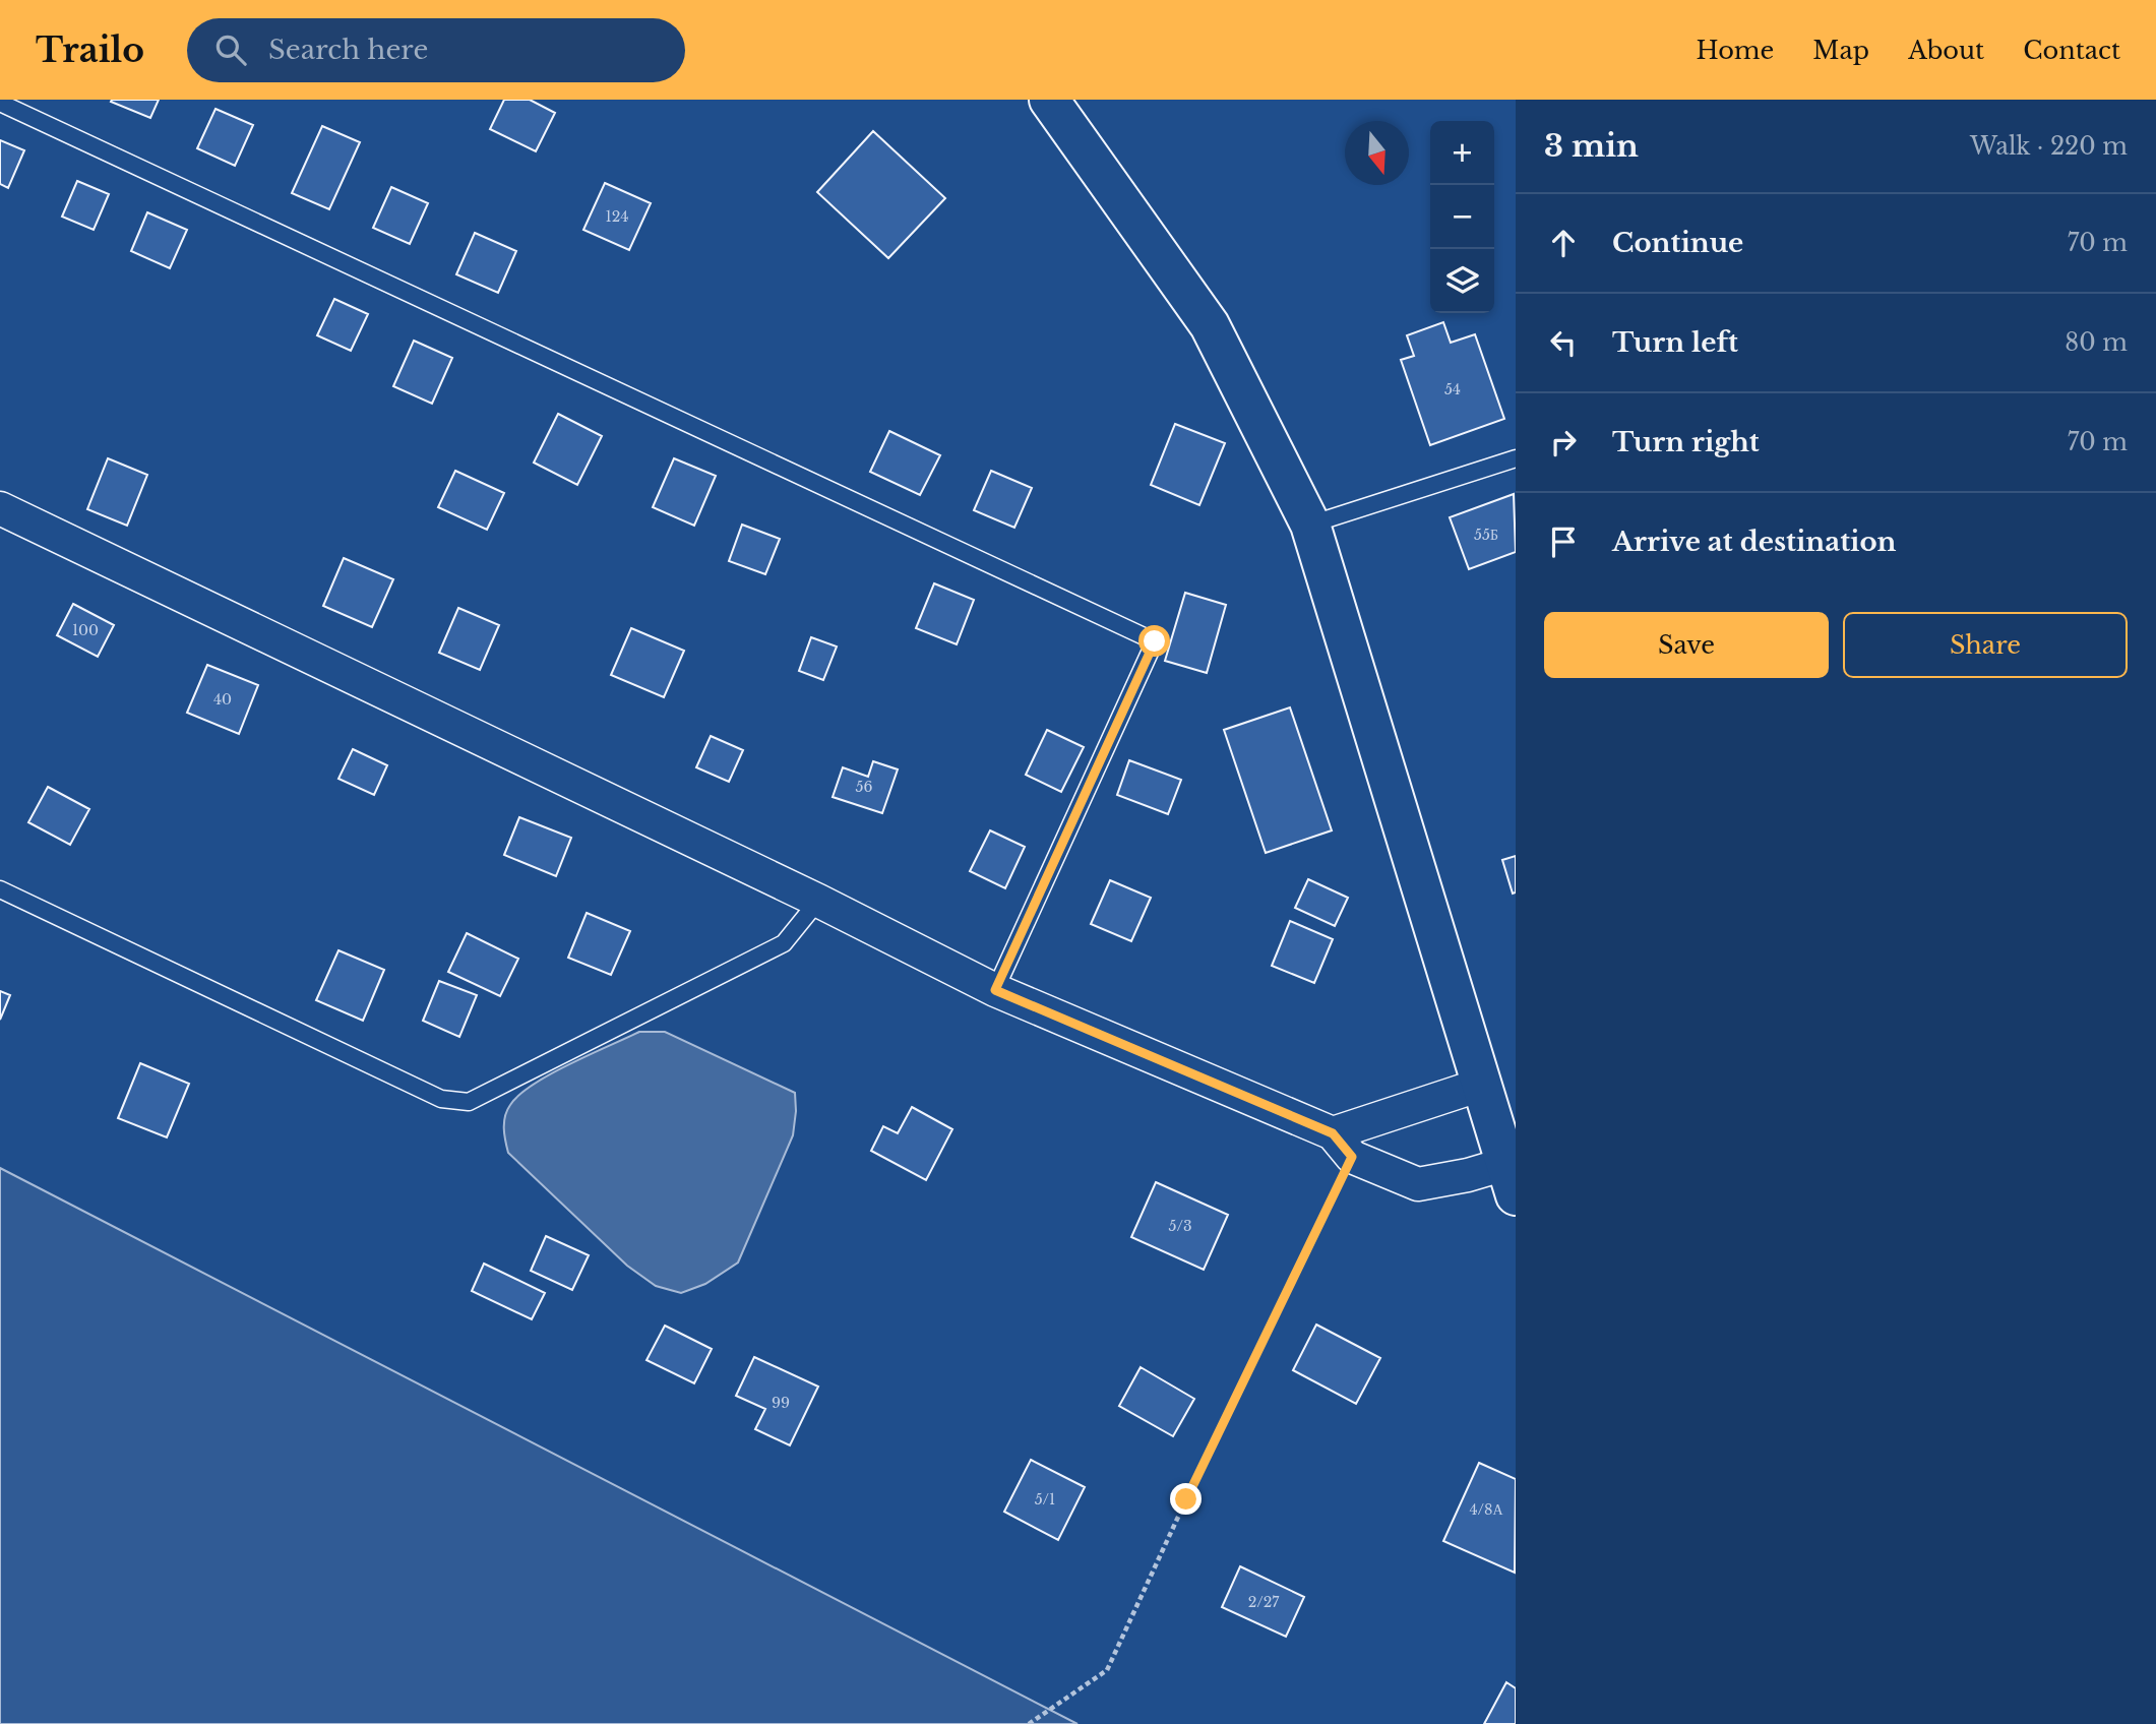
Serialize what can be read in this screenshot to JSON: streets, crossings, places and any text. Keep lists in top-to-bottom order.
{
  "house_numbers": [
    "124",
    "54",
    "55Б",
    "100",
    "40",
    "56",
    "5/3",
    "99",
    "5/1",
    "4/8А",
    "2/27"
  ],
  "north": "bottom",
  "page": {
    "header": "Trailo",
    "search": "Search here",
    "nav": [
      "Home",
      "Map",
      "About",
      "Contact"
    ],
    "heading": ["3 min", "Walk · 220 m"],
    "map_buttons": ["+", "−"],
    "list": [
      ["Continue", "70 m"],
      ["Turn left", "80 m"],
      ["Turn right", "70 m"],
      "Arrive at destination"
    ],
    "buttons": ["Save", "Share"]
  }
}
